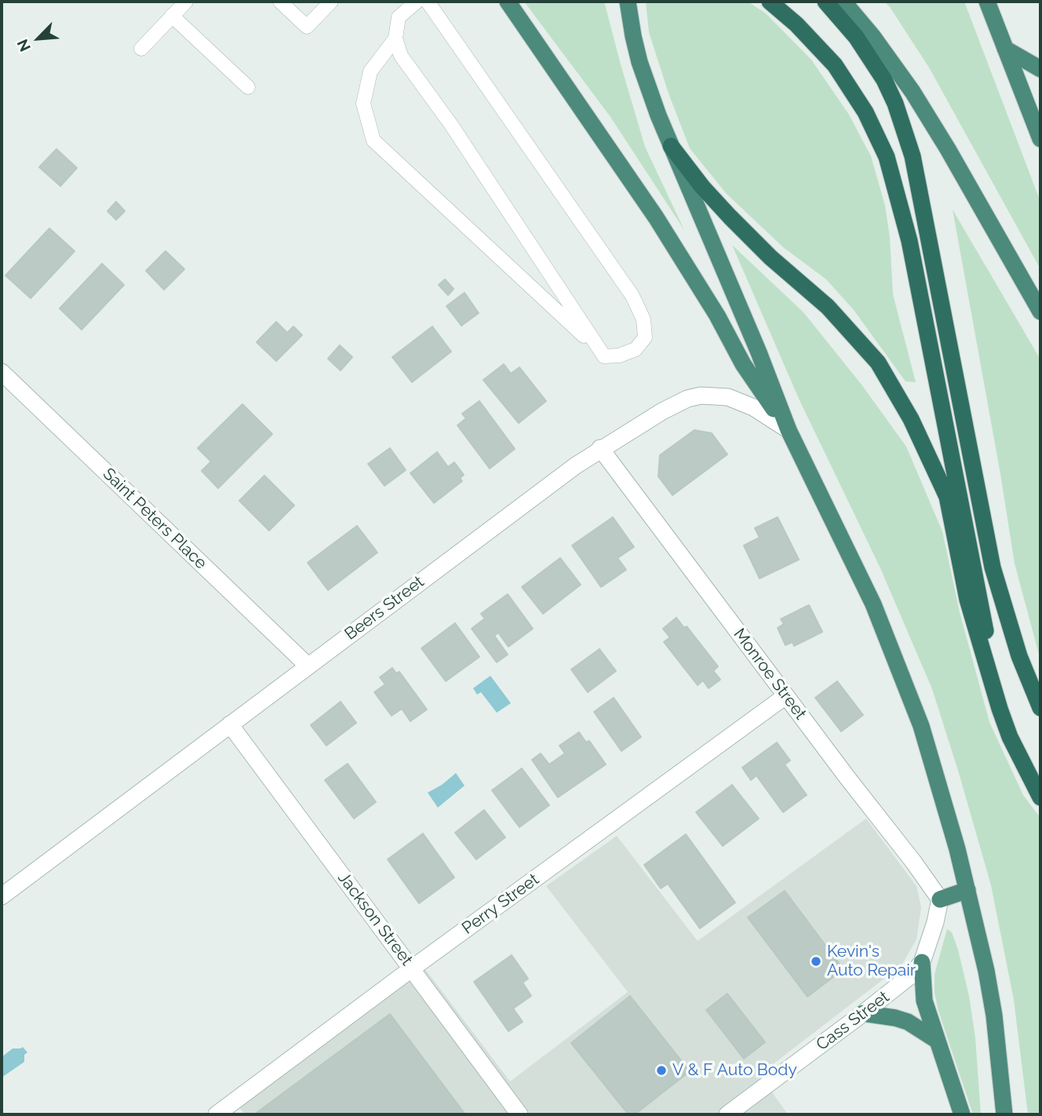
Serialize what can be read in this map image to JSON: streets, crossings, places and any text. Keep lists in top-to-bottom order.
{
  "streets": {
    "street": [
      "Saint Peters Place",
      "Beers Street",
      "Monroe Street",
      "Perry Street",
      "Jackson Street",
      "Cass Street"
    ]
  },
  "crossings": [
    ["Saint Peters Place", "Beers Street"],
    ["Beers Street", "Monroe Street"],
    ["Beers Street", "Jackson Street"],
    ["Monroe Street", "Perry Street"],
    ["Monroe Street", "Cass Street"],
    ["Perry Street", "Jackson Street"]
  ],
  "places": ["Kevin's Auto Repair", "V & F Auto Body"],
  "north": "bottom left"
}
